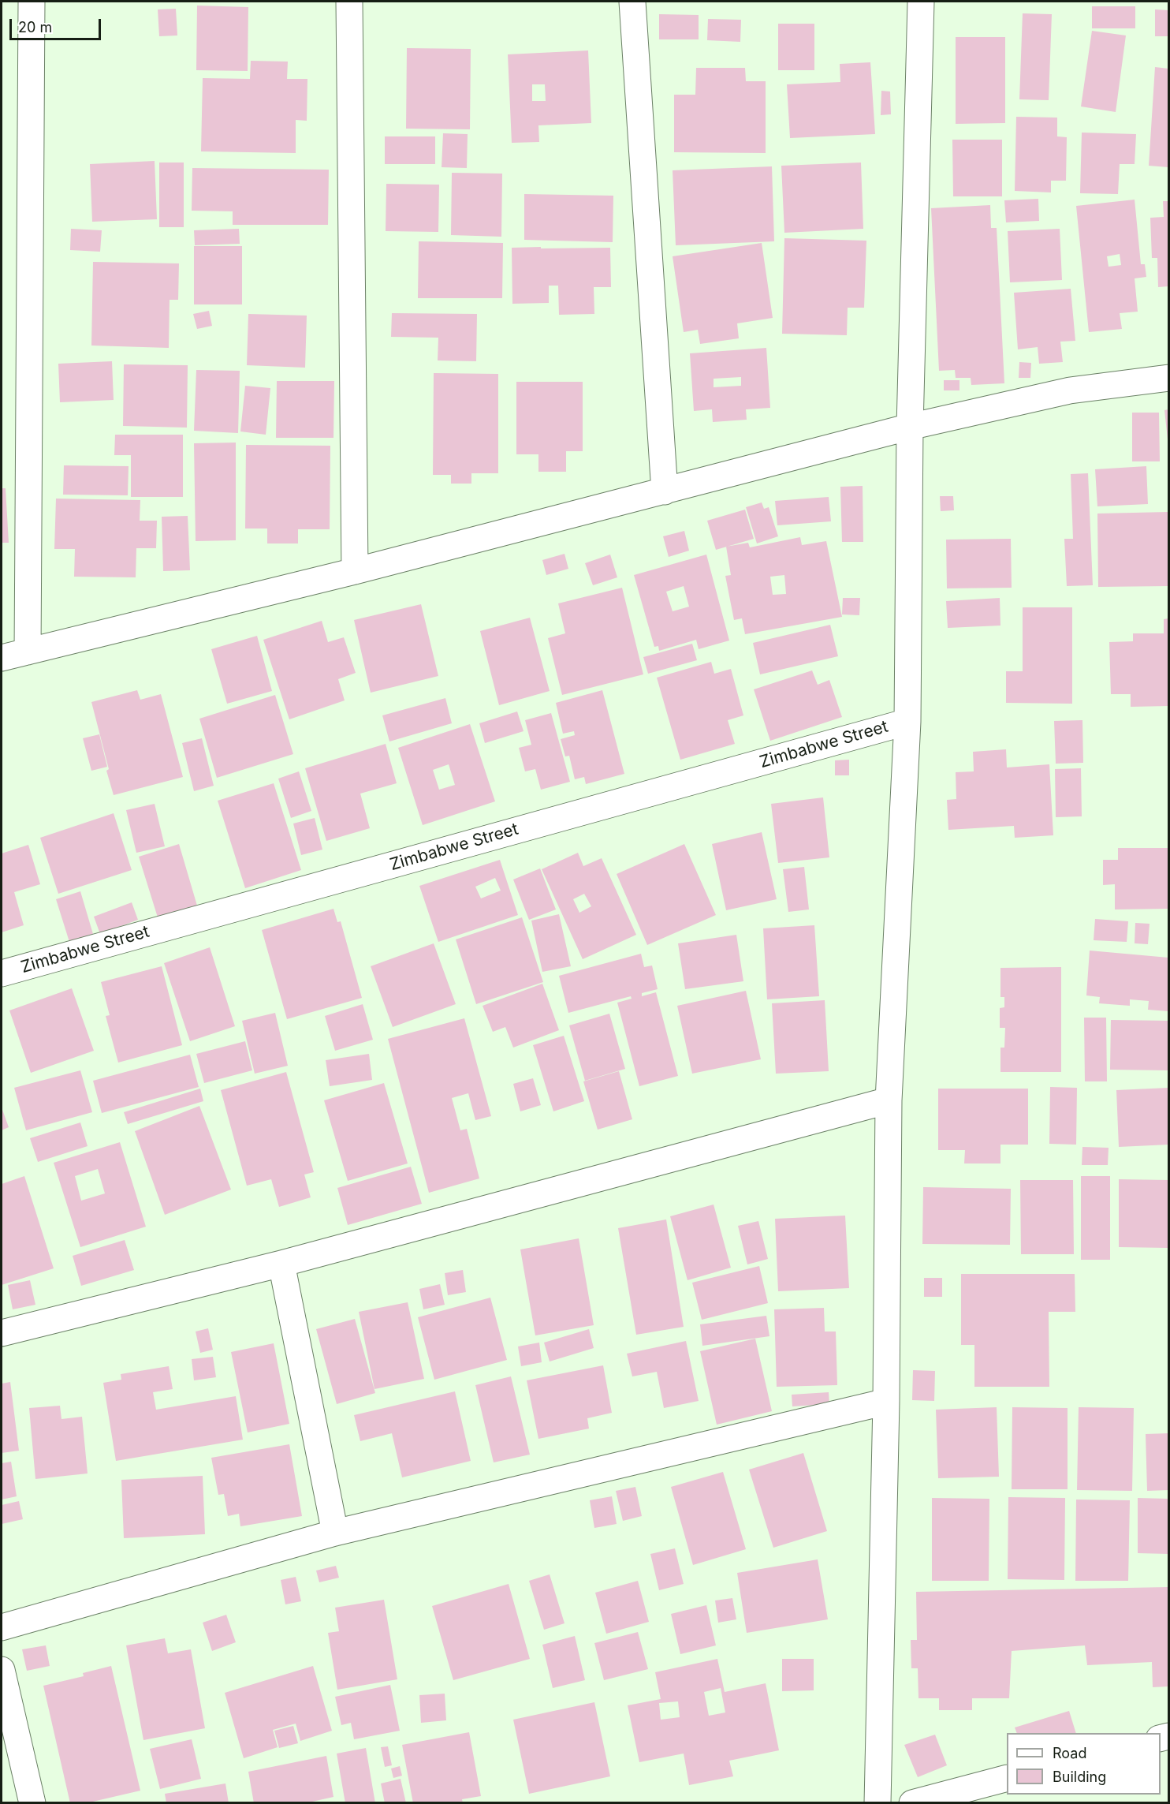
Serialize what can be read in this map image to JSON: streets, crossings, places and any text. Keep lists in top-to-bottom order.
{
  "streets": {
    "street": ["Zimbabwe Street"]
  },
  "legend": ["Road", "Building"],
  "scale_bar": "20 m"
}
